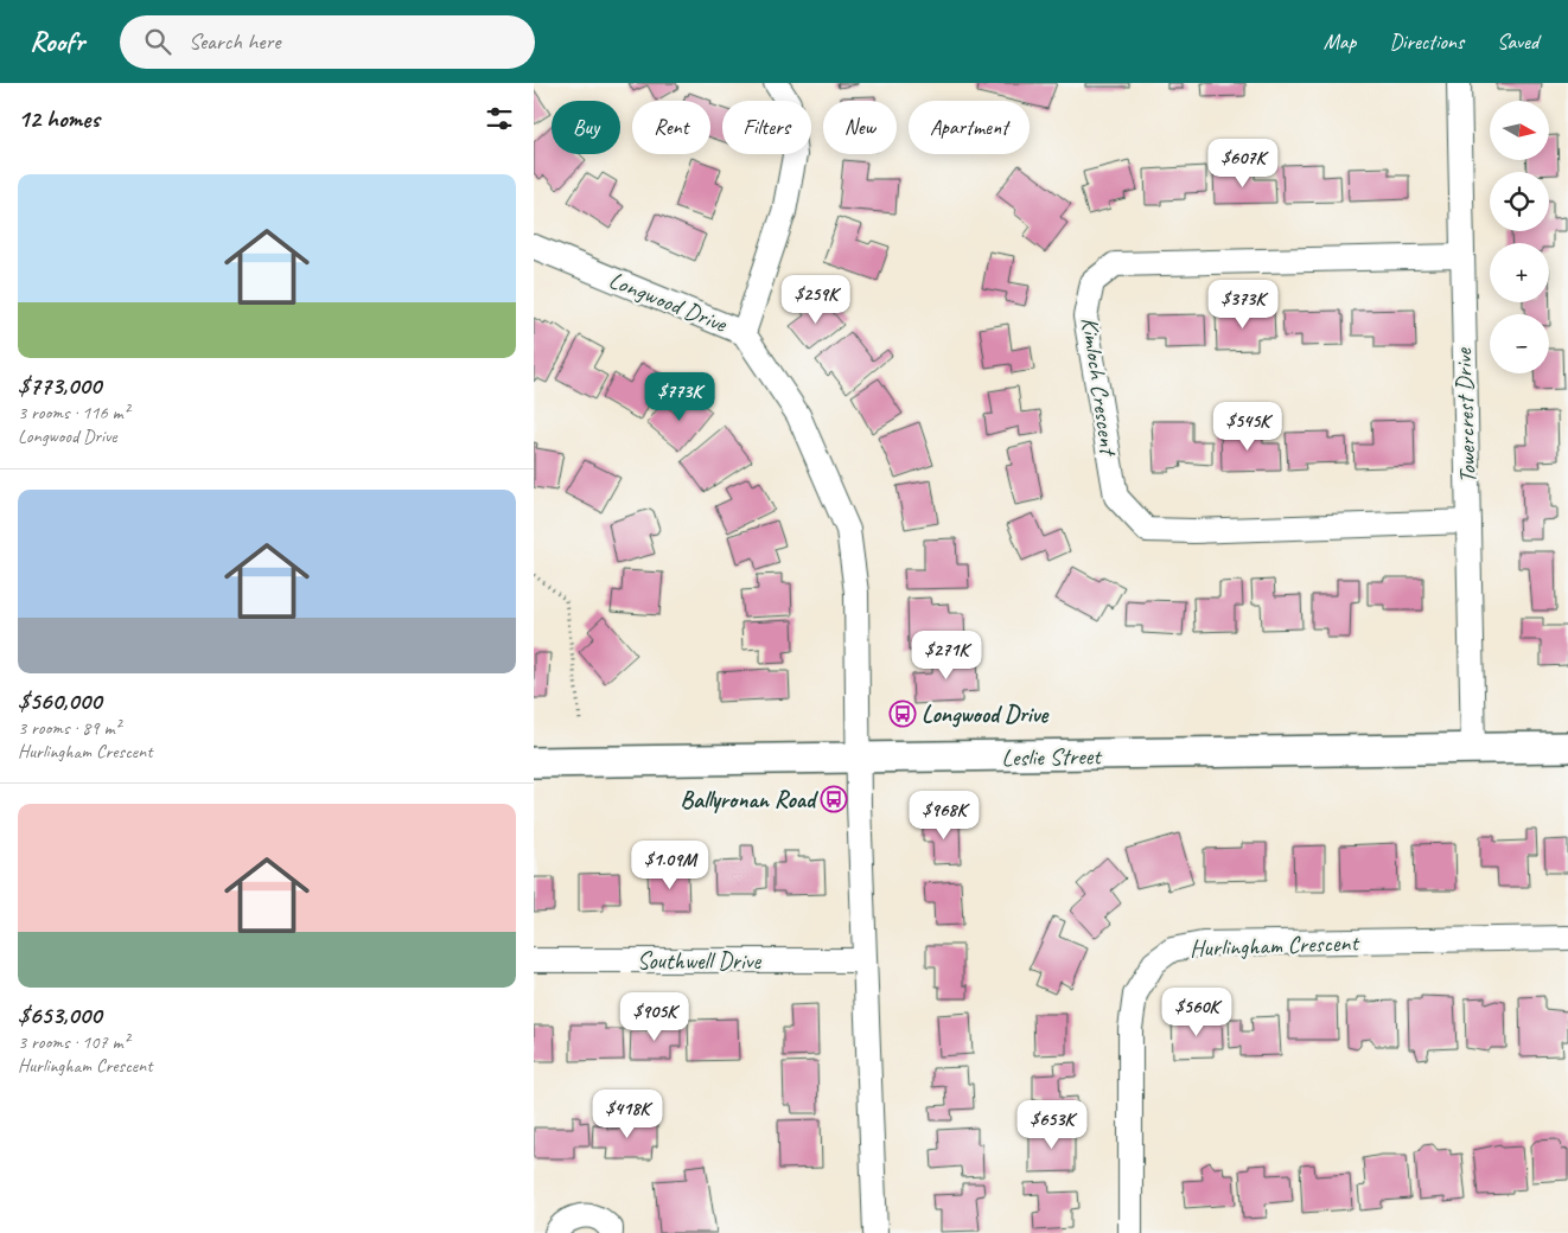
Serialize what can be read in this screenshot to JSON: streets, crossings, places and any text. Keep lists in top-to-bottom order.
{
  "streets": {
    "main road": ["Leslie Street"],
    "street": [
      "Longwood Drive",
      "Kimloch Crescent",
      "Towercrest Drive",
      "Hurlingham Crescent",
      "Southwell Drive"
    ]
  },
  "crossings": [
    ["Longwood Drive", "Leslie Street"],
    ["Kimloch Crescent", "Towercrest Drive"],
    ["Towercrest Drive", "Leslie Street"]
  ],
  "places": {
    "bus stop": ["Longwood Drive", "Ballyronan Road"]
  },
  "north": "right",
  "page": {
    "header": "Roofr",
    "search": "Search here",
    "nav": ["Map", "Directions", "Saved"],
    "heading": "12 homes",
    "map_buttons": ["+", "−"],
    "chip": [
      "Buy",
      "Rent",
      "Filters",
      "New",
      "Apartment"
    ],
    "price": [
      "$607K",
      "$259K",
      "$373K",
      "$773K",
      "$545K",
      "$271K",
      "$968K",
      "$1.09M",
      "$560K",
      "$905K",
      "$418K",
      "$653K"
    ],
    "list": [
      {
        "name": "$773,000",
        "note": "3 rooms · 116 m² · Longwood Drive"
      },
      {
        "name": "$560,000",
        "note": "3 rooms · 89 m² · Hurlingham Crescent"
      },
      {
        "name": "$653,000",
        "note": "3 rooms · 107 m² · Hurlingham Crescent"
      }
    ]
  }
}
